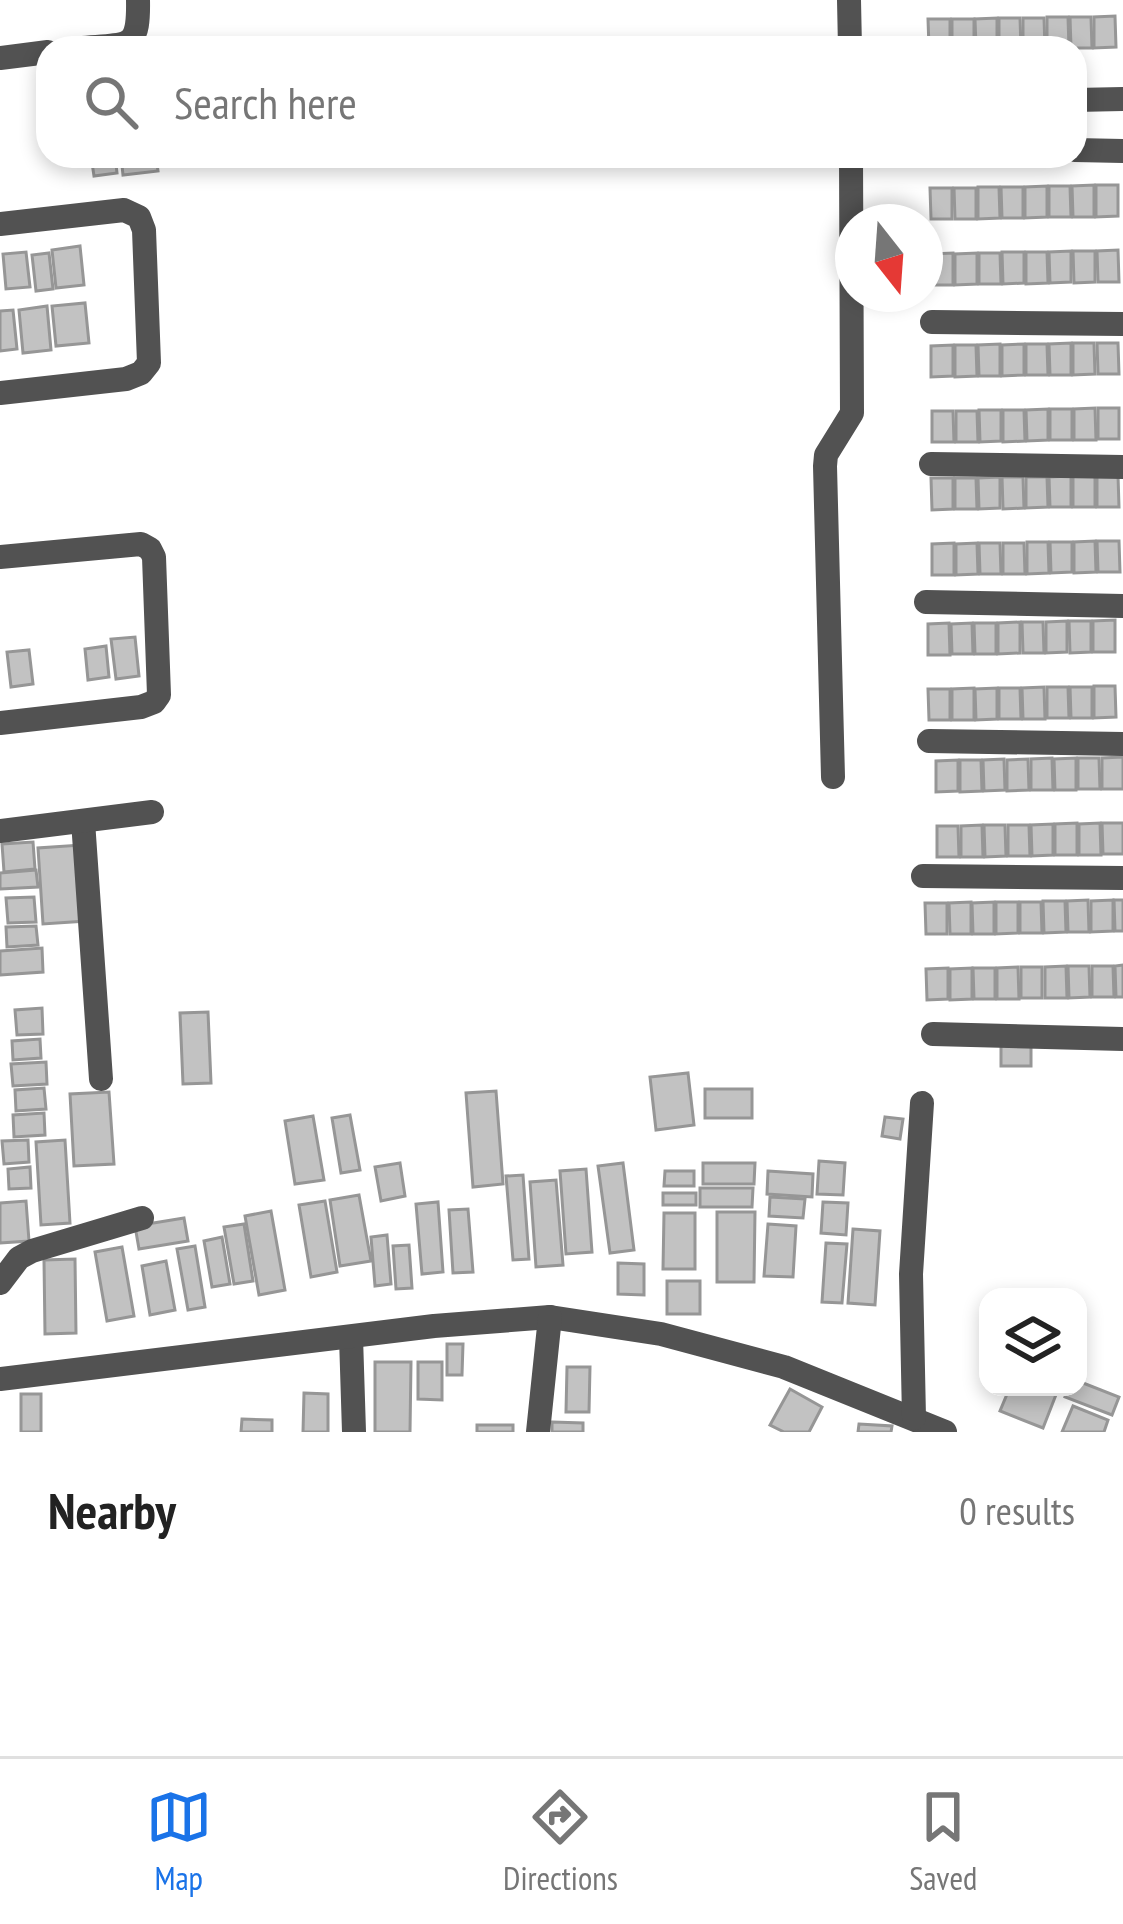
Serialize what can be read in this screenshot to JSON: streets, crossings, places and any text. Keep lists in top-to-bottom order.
{
  "north": "bottom",
  "page": {
    "search": "Search here",
    "heading": ["Nearby", "0 results"],
    "nav": ["Map", "Directions", "Saved"]
  }
}
